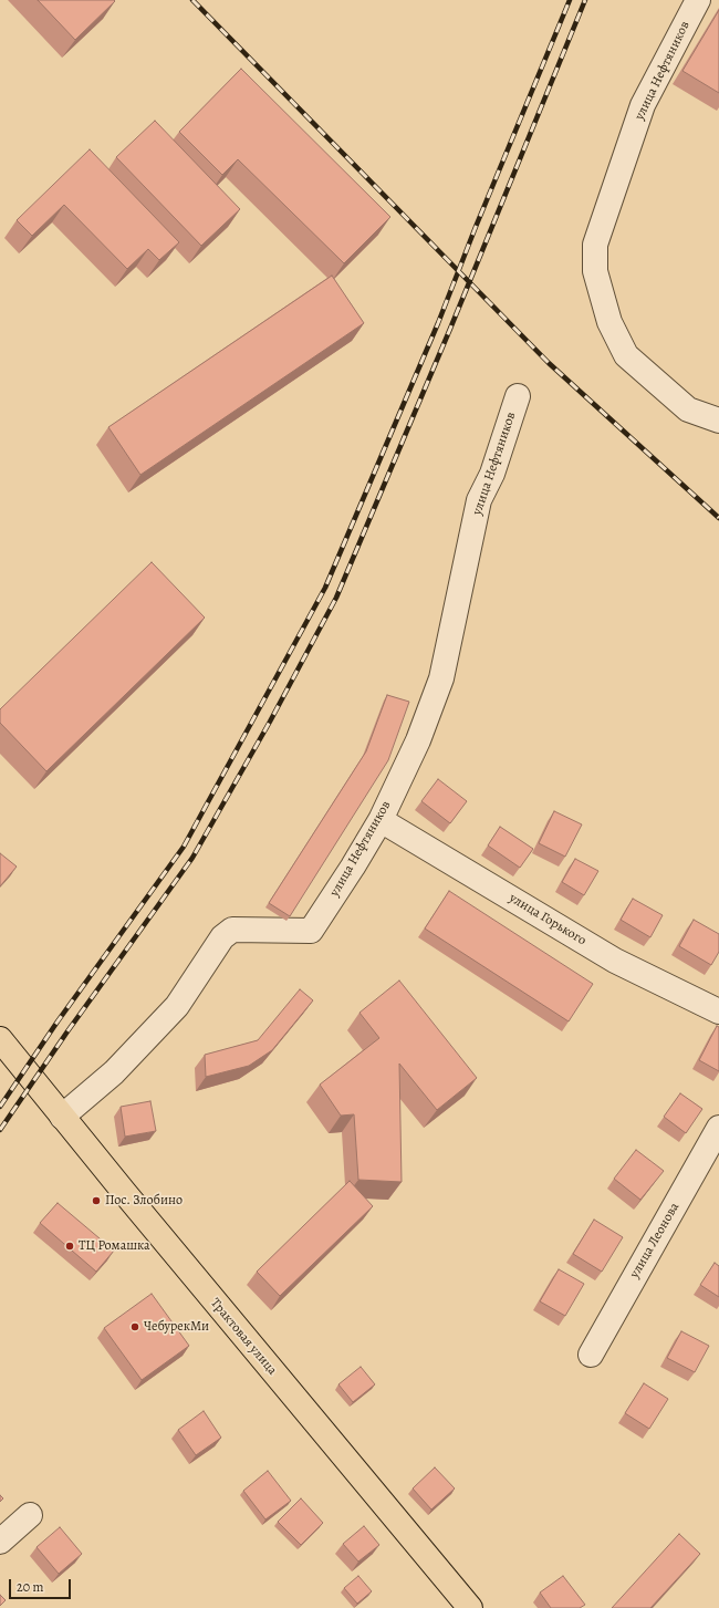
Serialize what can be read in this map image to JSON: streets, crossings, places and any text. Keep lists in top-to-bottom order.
{
  "streets": {
    "highway": ["Трактовая улица"],
    "street": ["улица Нефтяников", "улица Горького", "улица Леонова"]
  },
  "crossings": [
    ["улица Нефтяников", "улица Горького"],
    ["улица Нефтяников", "Трактовая улица"]
  ],
  "places": ["Пос. Злобино", "ТЦ Ромашка", "ЧебурекМи"],
  "scale_bar": "20 m"
}
